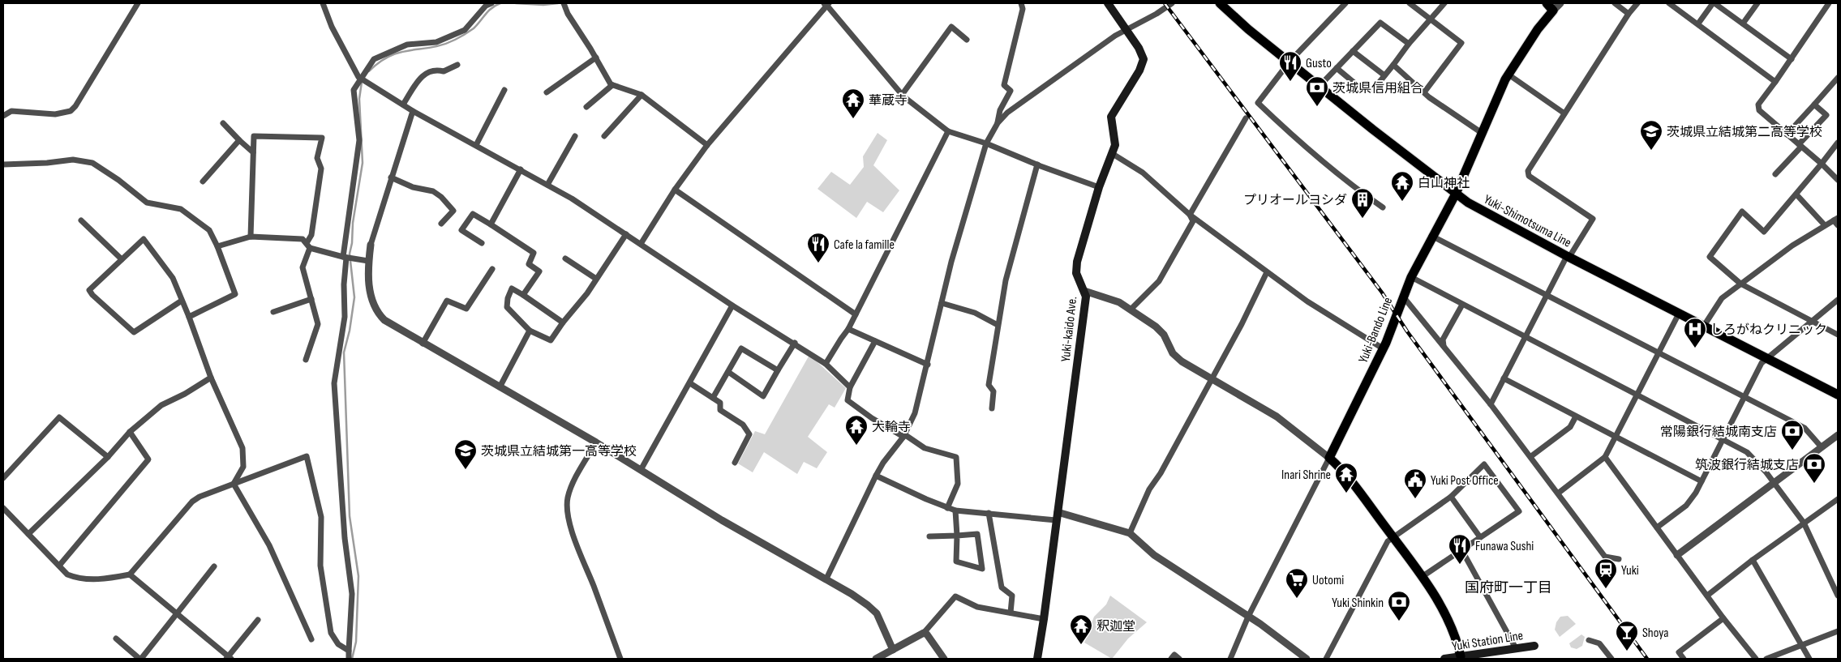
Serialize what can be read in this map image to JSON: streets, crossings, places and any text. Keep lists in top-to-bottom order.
{
  "streets": {
    "main road": [
      "Yuki-Shimotsuma Line",
      "Yuki-kaido Ave.",
      "Yuki-Bando Line",
      "Yuki Station Line"
    ]
  },
  "crossings": [
    ["Yuki-Shimotsuma Line", "Yuki-Bando Line"]
  ],
  "districts": ["国府町一丁目"],
  "places": {
    "restaurant": ["Gusto", "Cafe la famille", "Funawa Sushi"],
    "bank": [
      "茨城県信用組合",
      "常陽銀行結城南支店",
      "筑波銀行結城支店",
      "Yuki Shinkin"
    ],
    "temple": [
      "華蔵寺",
      "白山神社",
      "大輪寺",
      "Inari Shrine",
      "釈迦堂"
    ],
    "school or university": ["茨城県立結城第二高等学校", "茨城県立結城第一高等学校"],
    "building": ["プリオールヨシダ"],
    "hospital": ["しろがねクリニック"],
    "public building": ["Yuki Post Office"],
    "station": ["Yuki"],
    "supermarket": ["Uotomi"],
    "bar": ["Shoya"]
  }
}
